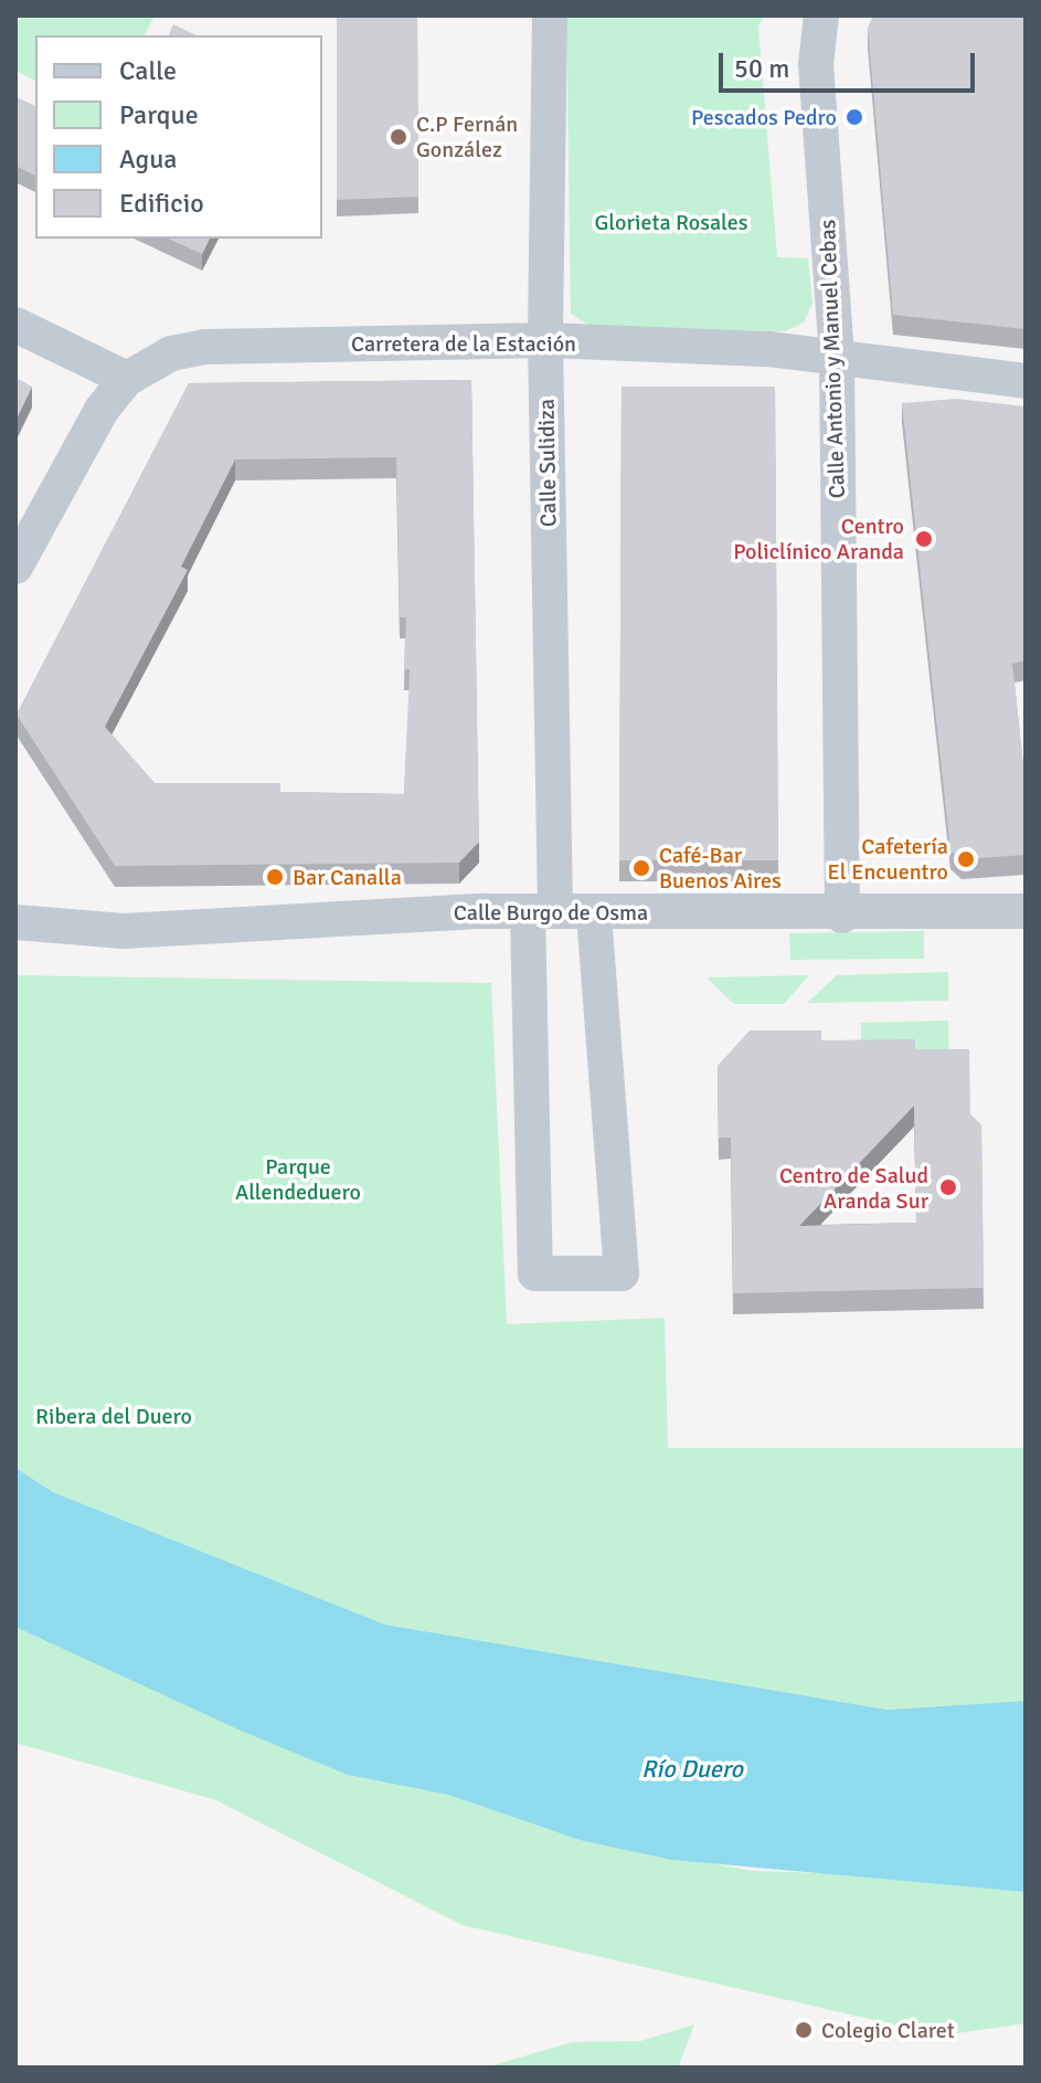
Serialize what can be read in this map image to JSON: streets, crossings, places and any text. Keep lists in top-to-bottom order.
{
  "streets": {
    "street": [
      "Carretera de la Estación",
      "Calle Antonio y Manuel Cebas",
      "Calle Sulidiza",
      "Calle Burgo de Osma"
    ]
  },
  "crossings": [
    ["Carretera de la Estación", "Calle Antonio y Manuel Cebas"],
    ["Carretera de la Estación", "Calle Sulidiza"],
    ["Calle Antonio y Manuel Cebas", "Calle Burgo de Osma"],
    ["Calle Sulidiza", "Calle Burgo de Osma"]
  ],
  "water": ["Río Duero"],
  "parks": ["Glorieta Rosales", "Parque Allendeduero", "Ribera del Duero"],
  "places": [
    "Pescados Pedro",
    "C.P Fernán González",
    "Centro Policlínico Aranda",
    "Cafetería El Encuentro",
    "Café-Bar Buenos Aires",
    "Bar Canalla",
    "Centro de Salud Aranda Sur",
    "Colegio Claret"
  ],
  "legend": [
    "Calle",
    "Parque",
    "Agua",
    "Edificio"
  ],
  "scale_bar": "50 m"
}
